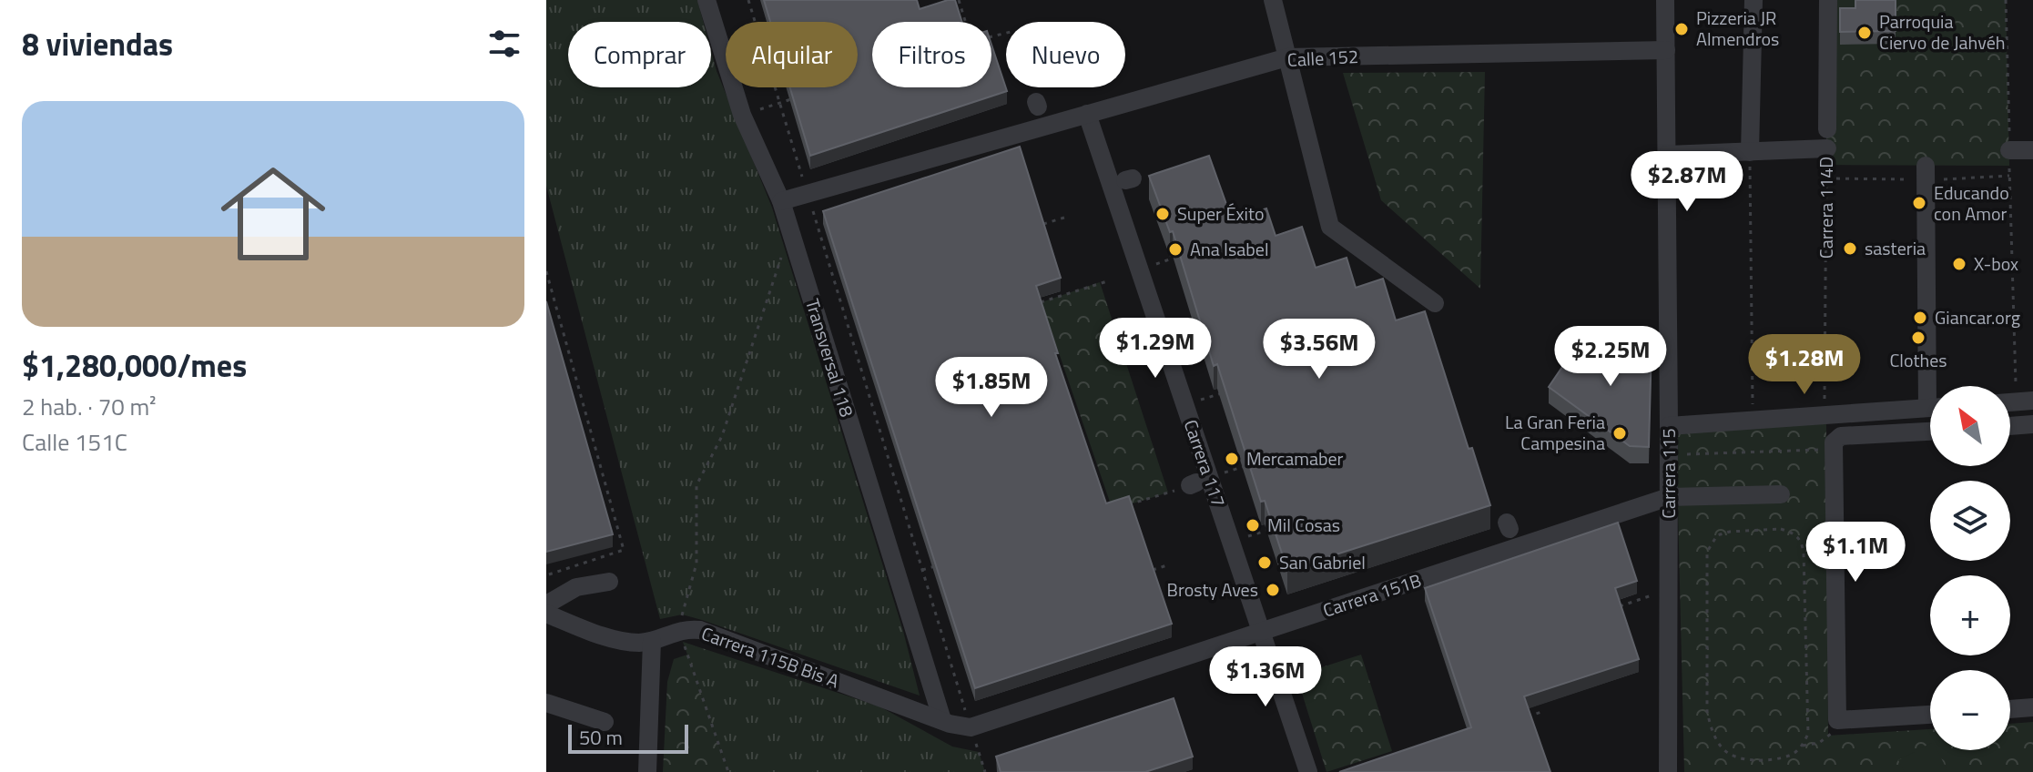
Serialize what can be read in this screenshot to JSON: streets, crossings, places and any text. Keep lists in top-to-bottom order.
{
  "streets": {
    "street": [
      "Calle 152",
      "Carrera 114D",
      "Transversal 118",
      "Carrera 117",
      "Carrera 115",
      "Carrera 151B",
      "Carrera 115B Bis A"
    ]
  },
  "crossings": [
    ["Calle 152", "Transversal 118"],
    ["Calle 152", "Carrera 117"],
    ["Calle 152", "Carrera 115"],
    ["Transversal 118", "Carrera 151B"],
    ["Transversal 118", "Carrera 115B Bis A"],
    ["Carrera 117", "Carrera 151B"],
    ["Carrera 115", "Carrera 151B"],
    ["Carrera 151B", "Carrera 115B Bis A"]
  ],
  "places": [
    "Pizzeria JR Almendros",
    "Parroquia Ciervo de Jahvéh",
    "Educando con Amor",
    "Super Éxito",
    "sasteria",
    "Ana Isabel",
    "X-box",
    "Giancar.org",
    "Clothes",
    "La Gran Feria Campesina",
    "Mercamaber",
    "Mil Cosas",
    "San Gabriel",
    "Brosty Aves"
  ],
  "scale_bar": "50 m",
  "north": "top left",
  "page": {
    "heading": "8 viviendas",
    "chip": [
      "Comprar",
      "Alquilar",
      "Filtros",
      "Nuevo"
    ],
    "list": [
      {
        "name": "$1,280,000/mes",
        "note": "2 hab. · 70 m² · Calle 151C"
      }
    ],
    "price": [
      "$2.87M",
      "$1.29M",
      "$3.56M",
      "$2.25M",
      "$1.28M",
      "$1.85M",
      "$1.1M",
      "$1.36M"
    ],
    "map_buttons": ["+", "−"],
    "scale": "50 m"
  }
}
